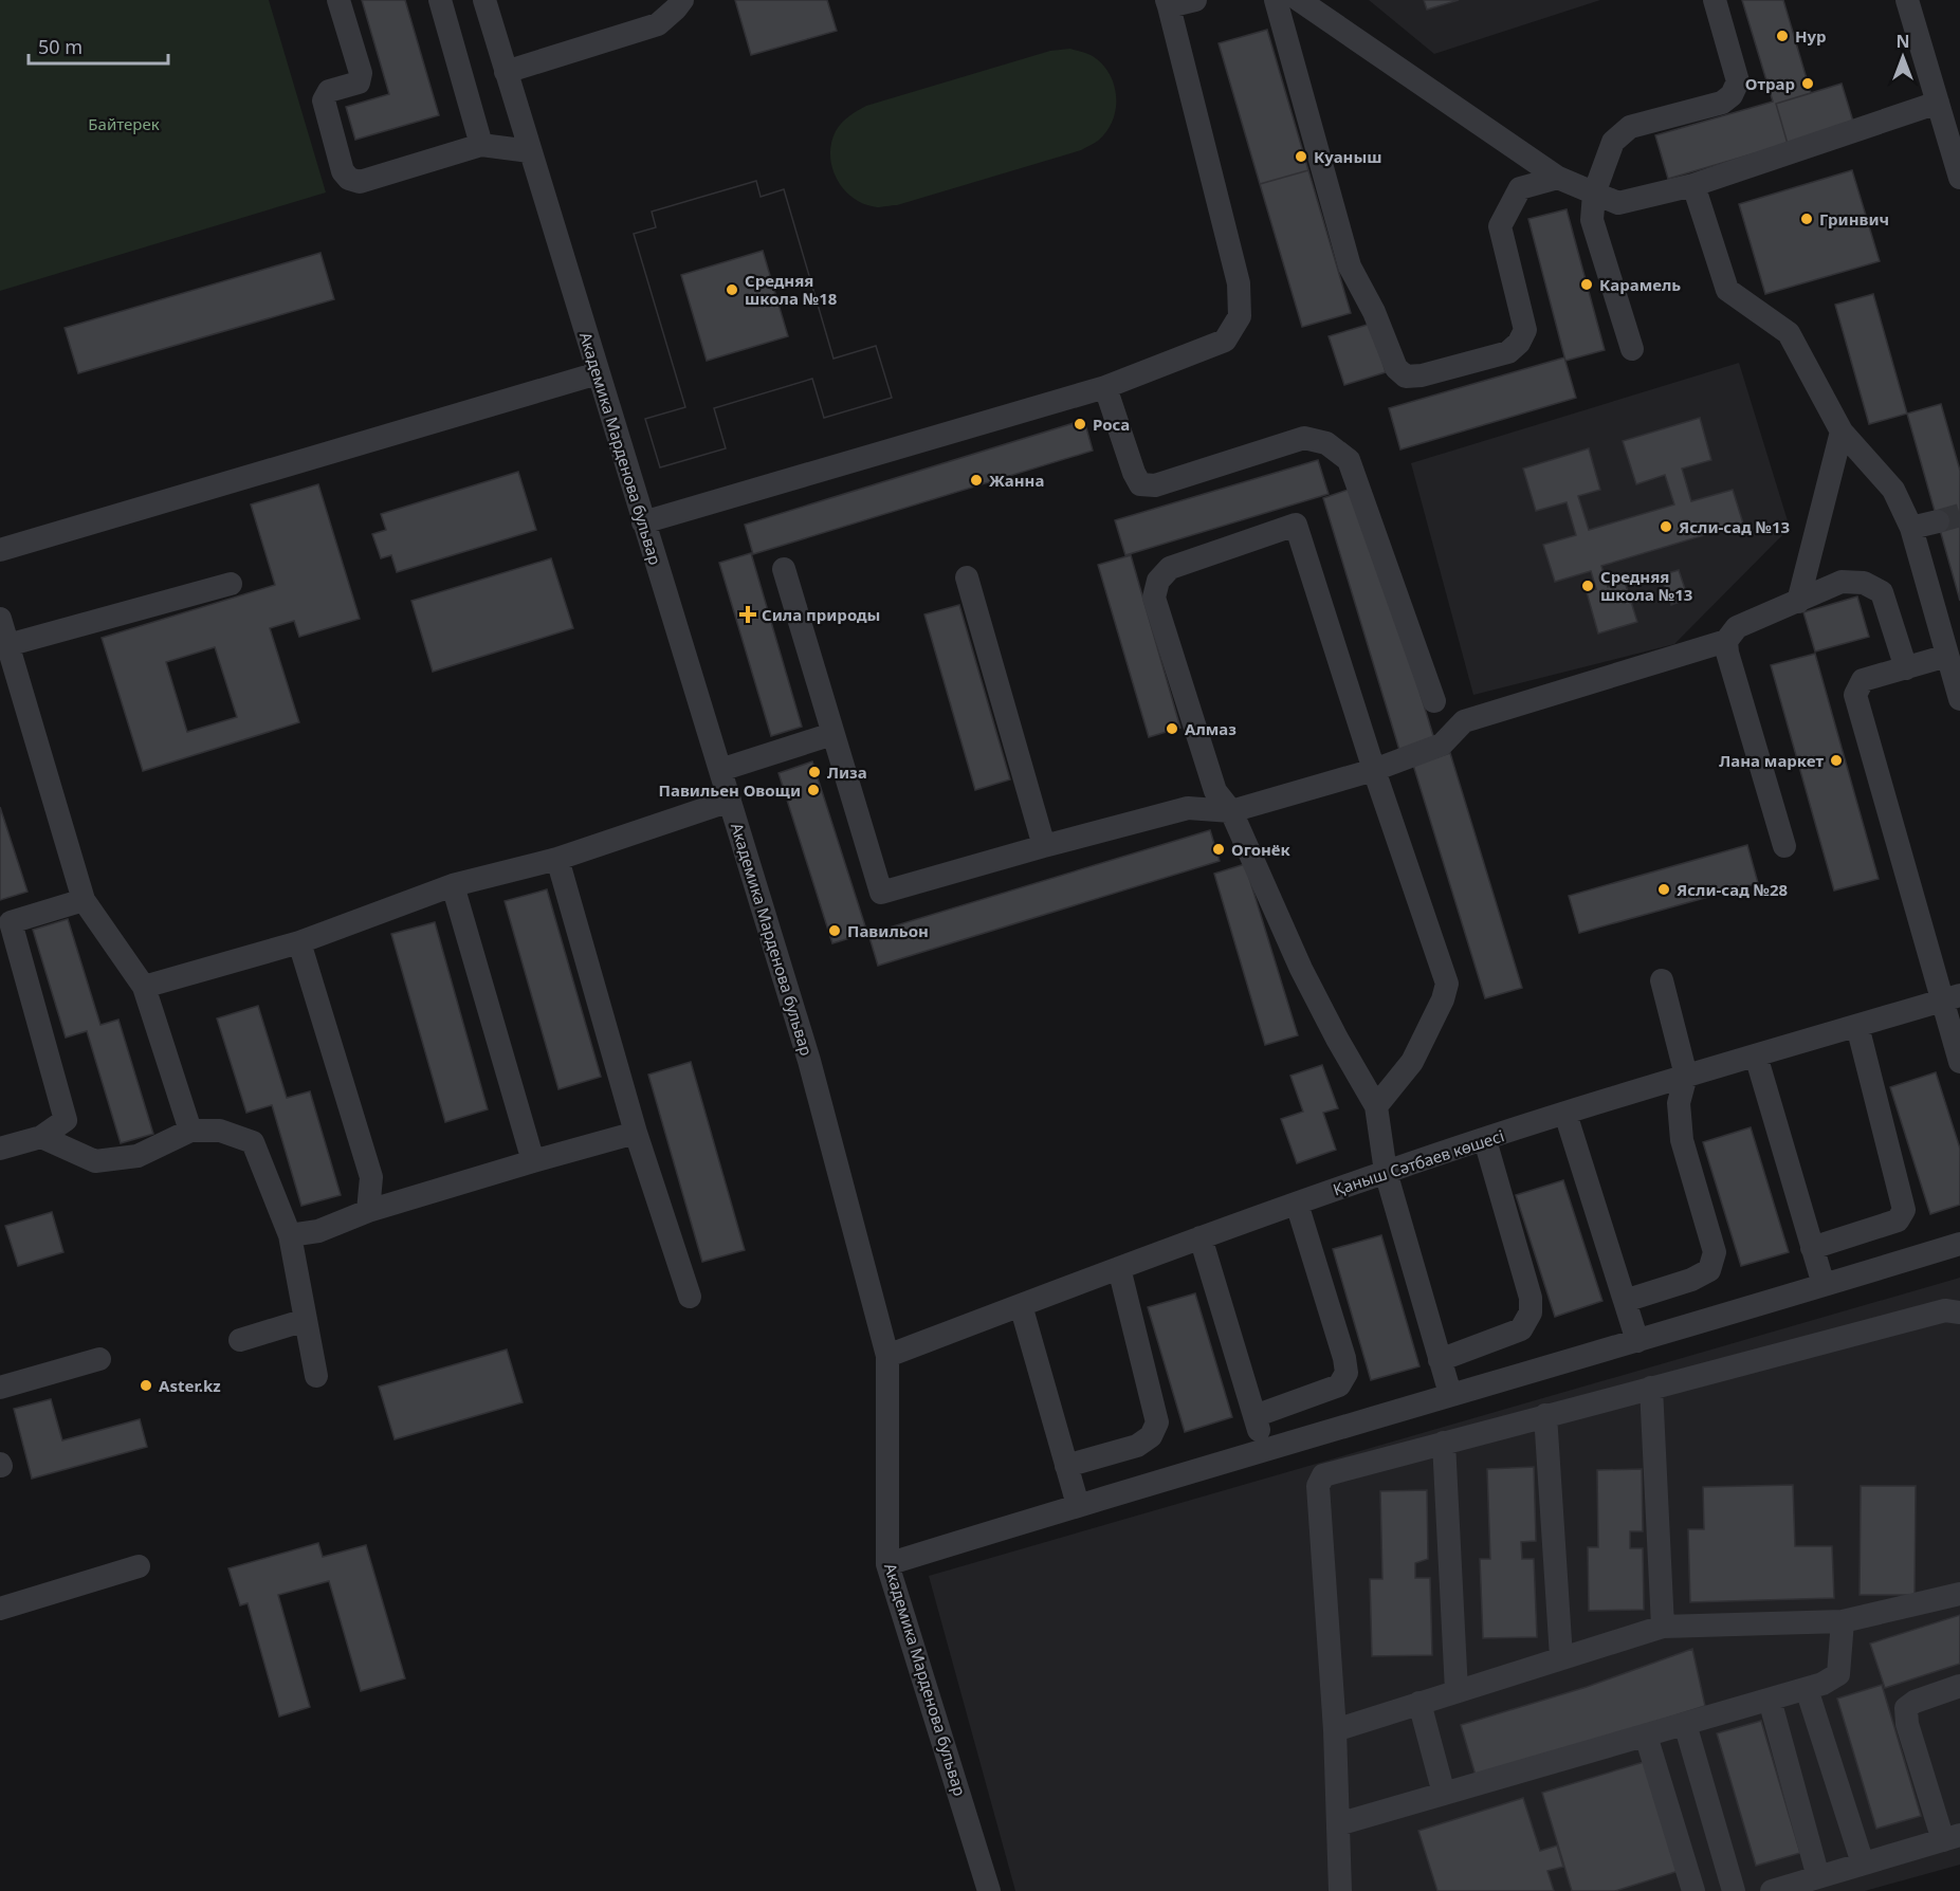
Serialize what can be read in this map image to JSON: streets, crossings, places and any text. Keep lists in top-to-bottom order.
{
  "streets": {
    "street": ["Академика Марденова бульвар", "Қаныш Сәтбаев көшесі"]
  },
  "crossings": [
    ["Академика Марденова бульвар", "Қаныш Сәтбаев көшесі"]
  ],
  "parks": ["Байтерек"],
  "places": {
    "other": [
      "Нур",
      "Отрар",
      "Куаныш",
      "Гринвич",
      "Карамель",
      "Средняя школа №18",
      "Роса",
      "Жанна",
      "Ясли-сад №13",
      "Средняя школа №13",
      "Алмаз",
      "Лана маркет",
      "Лиза",
      "Павильен Овощи",
      "Огонёк",
      "Ясли-сад №28",
      "Павильон",
      "Aster.kz"
    ],
    "health": ["Сила природы"]
  },
  "scale_bar": "50 m",
  "north": "top"
}
